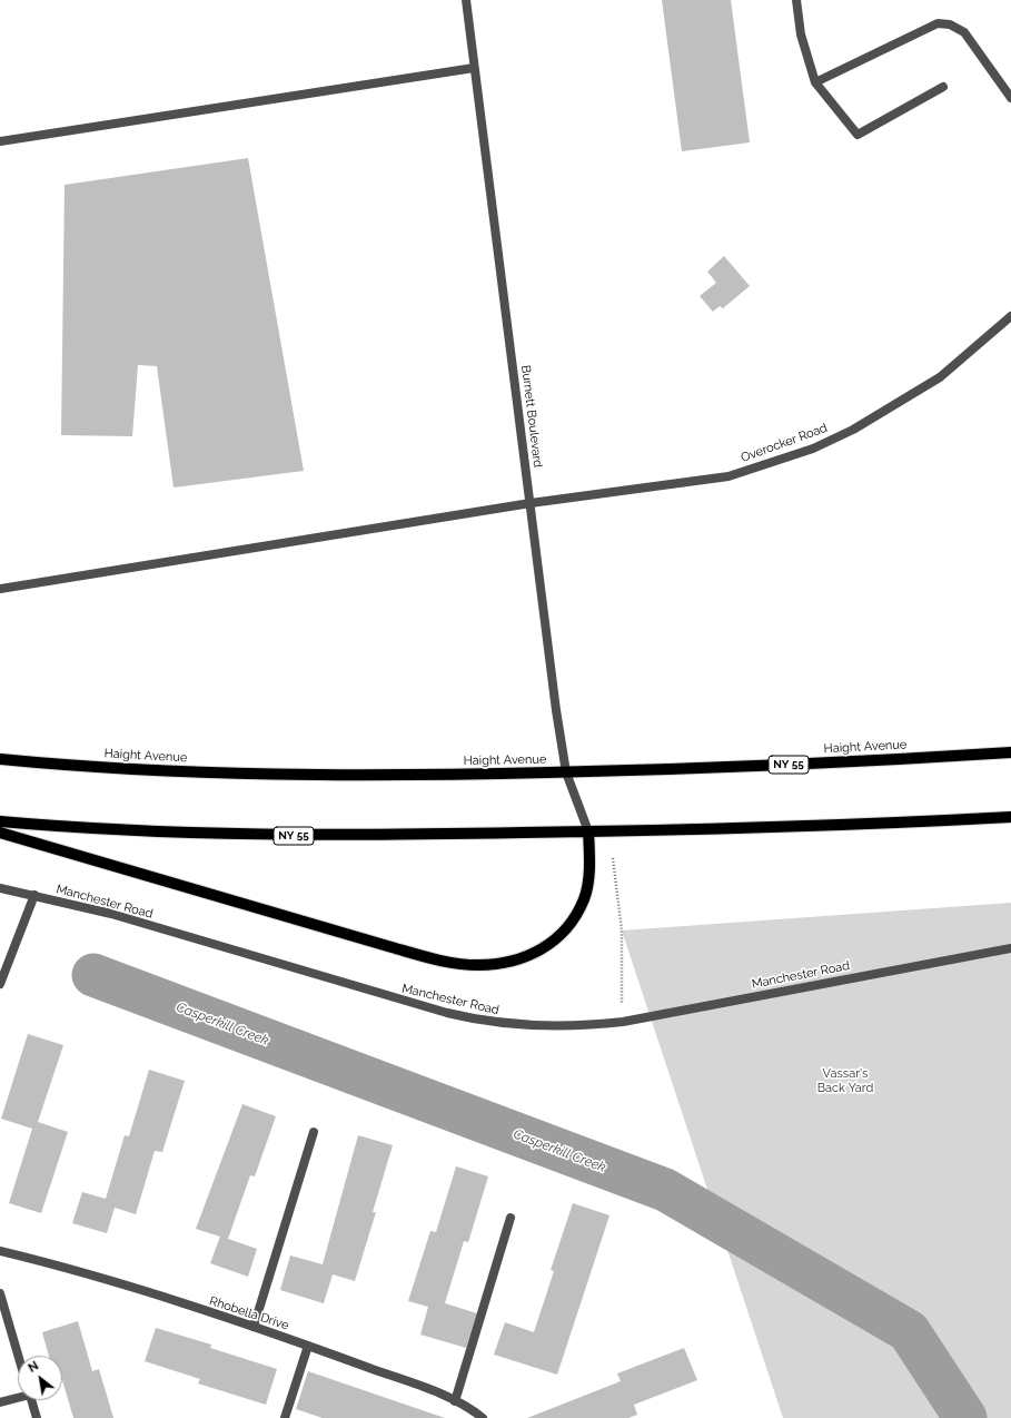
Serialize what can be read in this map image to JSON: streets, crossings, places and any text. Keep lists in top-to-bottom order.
{
  "streets": {
    "main road": ["Haight Avenue", "NY 55"],
    "street": [
      "Burnett Boulevard",
      "Overocker Road",
      "Manchester Road",
      "Rhobella Drive"
    ]
  },
  "crossings": [
    ["Burnett Boulevard", "Overocker Road"],
    ["Burnett Boulevard", "Haight Avenue"],
    ["Burnett Boulevard", "NY 55"]
  ],
  "water": ["Casperkill Creek"],
  "parks": ["Vassar's Back Yard"],
  "north": "top left"
}
